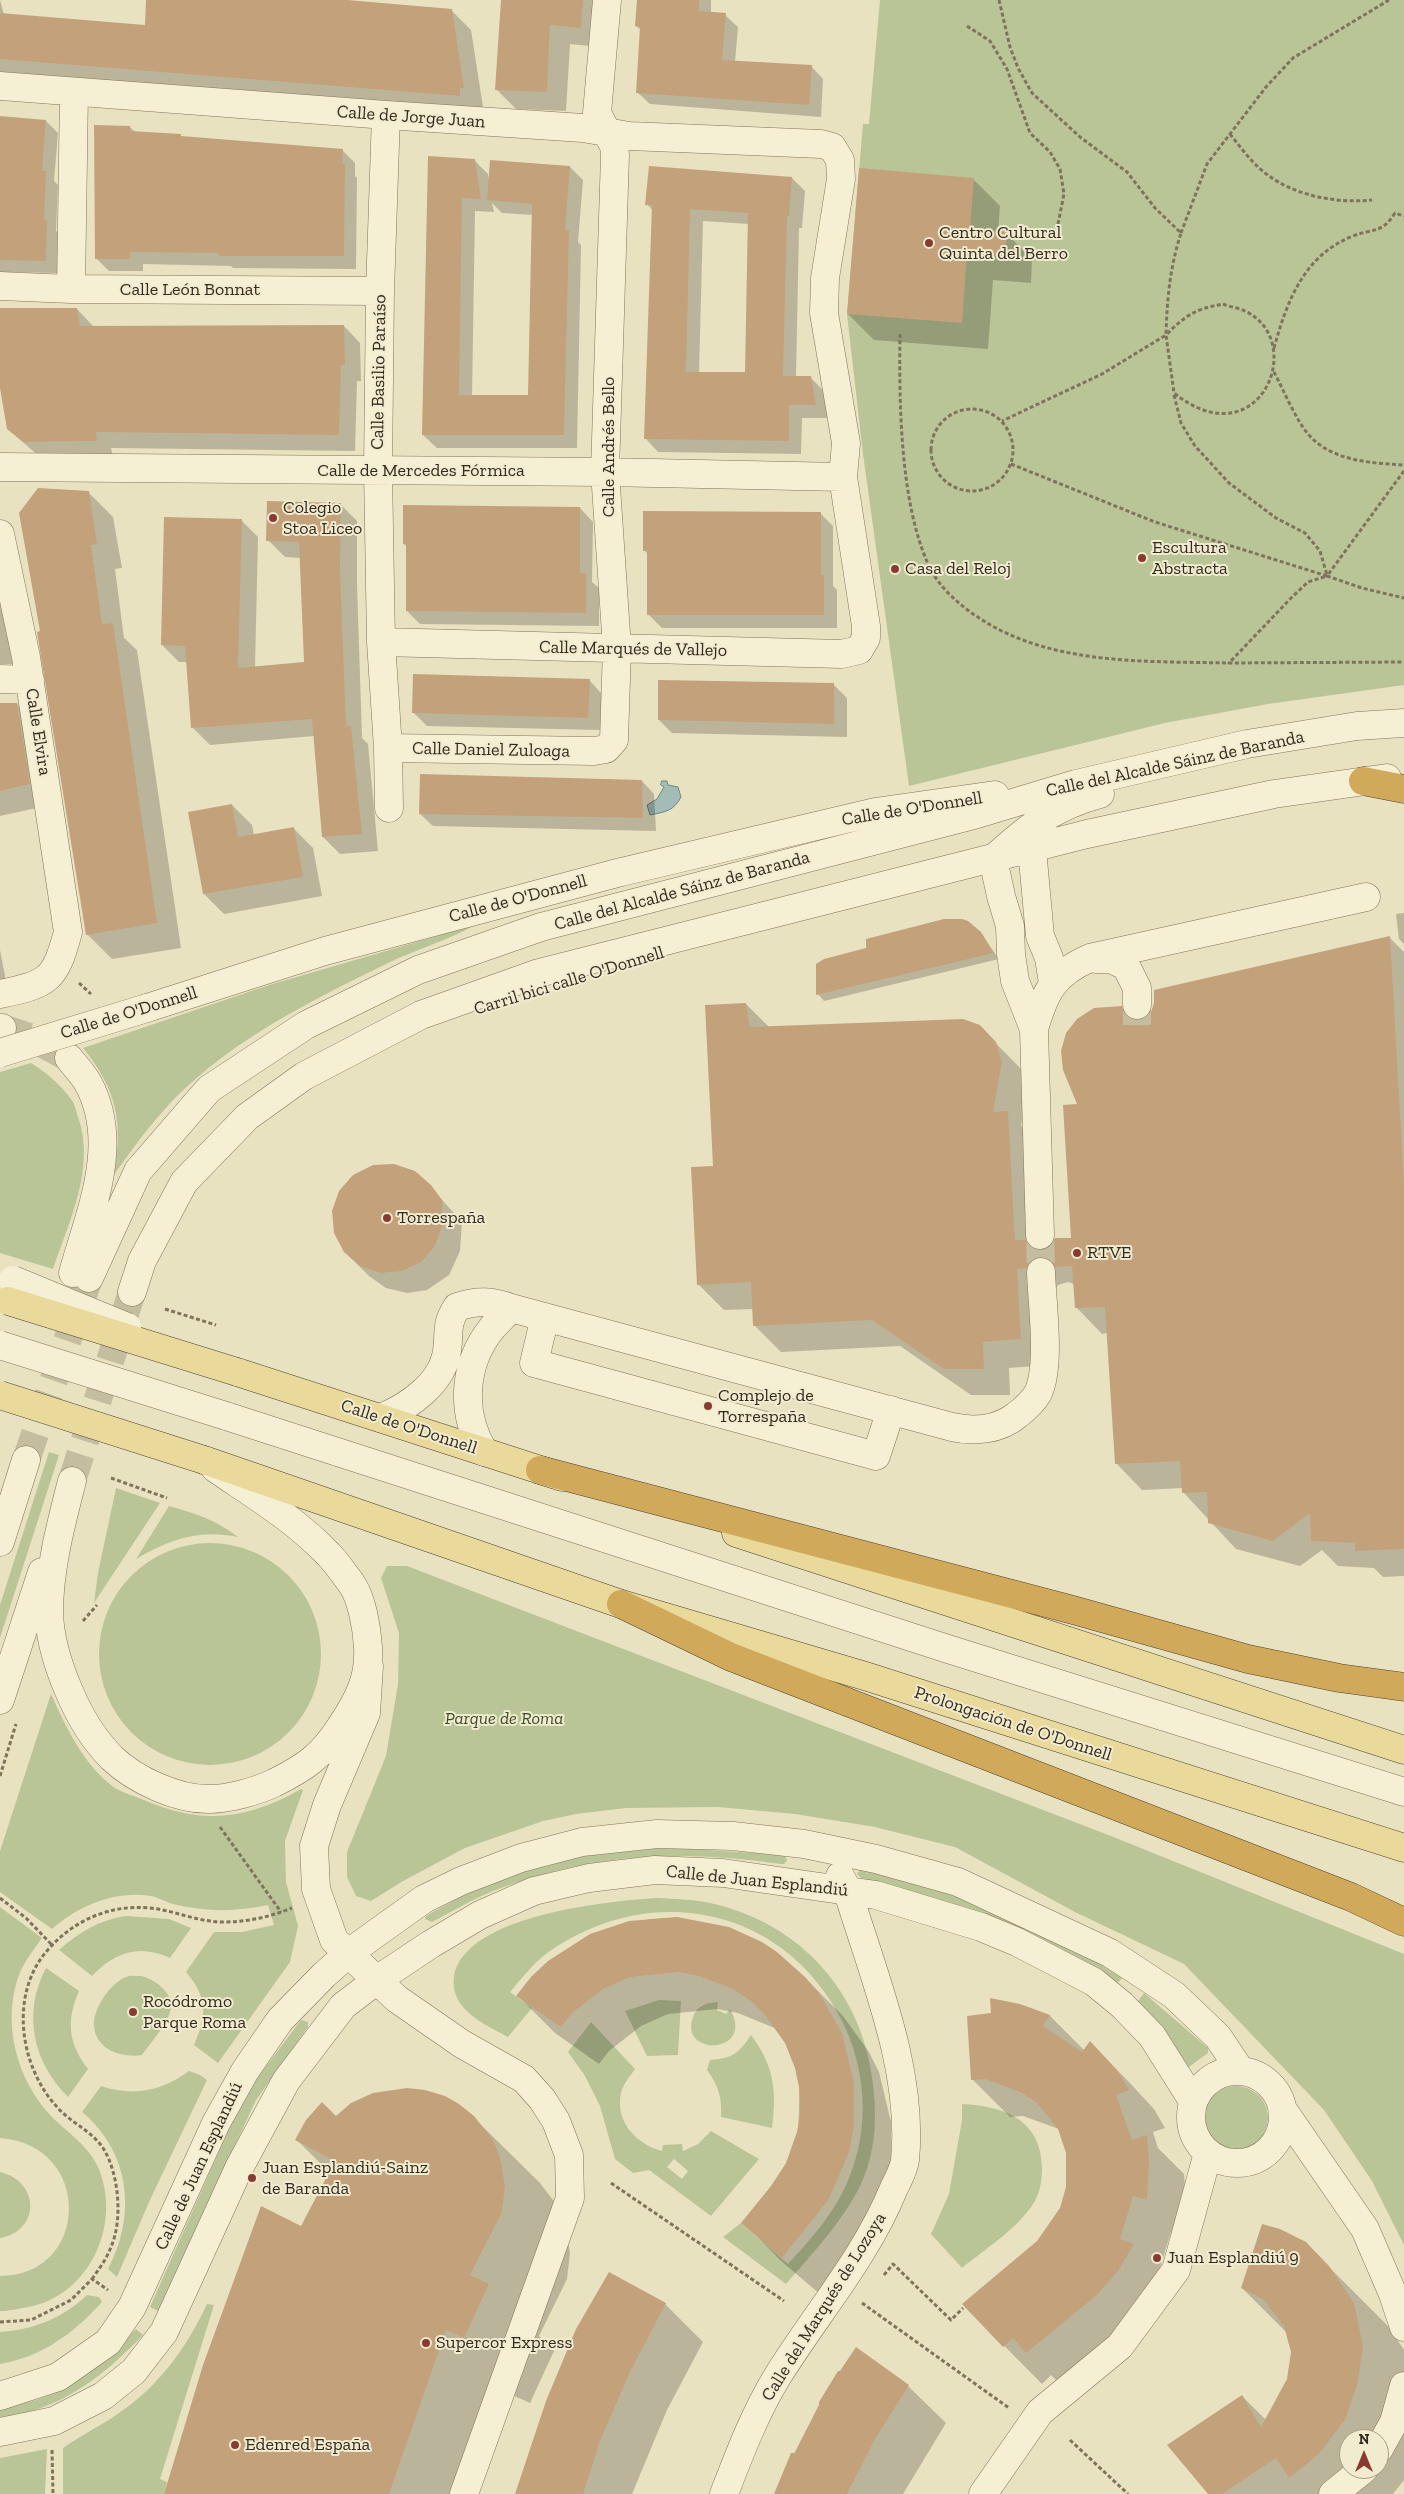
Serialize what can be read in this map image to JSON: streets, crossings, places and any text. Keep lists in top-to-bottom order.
{
  "streets": {
    "main road": ["Calle de O'Donnell", "Prolongación de O'Donnell"],
    "street": [
      "Calle de Jorge Juan",
      "Calle León Bonnat",
      "Calle Basilio Paraíso",
      "Calle Andrés Bello",
      "Calle de Mercedes Fórmica",
      "Calle Marqués de Vallejo",
      "Calle Elvira",
      "Calle Daniel Zuloaga",
      "Calle del Alcalde Sáinz de Baranda",
      "Calle de Juan Esplandiú",
      "Calle del Marqués de Lozoya"
    ]
  },
  "crossings": [
    ["Calle de Jorge Juan", "Calle Basilio Paraíso"],
    ["Calle de Jorge Juan", "Calle Andrés Bello"],
    ["Calle de Jorge Juan", "Calle de Mercedes Fórmica"],
    ["Calle de Jorge Juan", "Calle Marqués de Vallejo"],
    ["Calle León Bonnat", "Calle Basilio Paraíso"],
    ["Calle Basilio Paraíso", "Calle de Mercedes Fórmica"],
    ["Calle Basilio Paraíso", "Calle Marqués de Vallejo"],
    ["Calle Basilio Paraíso", "Calle Daniel Zuloaga"],
    ["Calle Andrés Bello", "Calle de Mercedes Fórmica"],
    ["Calle Andrés Bello", "Calle Marqués de Vallejo"],
    ["Calle Andrés Bello", "Calle Daniel Zuloaga"],
    ["Calle de Mercedes Fórmica", "Calle Marqués de Vallejo"],
    ["Calle del Alcalde Sáinz de Baranda", "Calle de O'Donnell"],
    ["Calle de Juan Esplandiú", "Calle del Marqués de Lozoya"]
  ],
  "parks": ["Parque de Roma"],
  "places": [
    "Centro Cultural Quinta del Berro",
    "Colegio Stoa Liceo",
    "Escultura Abstracta",
    "Casa del Reloj",
    "Torrespaña",
    "RTVE",
    "Complejo de Torrespaña",
    "Rocódromo Parque Roma",
    "Juan Esplandiú-Sainz de Baranda",
    "Juan Esplandiú 9",
    "Supercor Express",
    "Edenred España"
  ],
  "north": "top"
}
